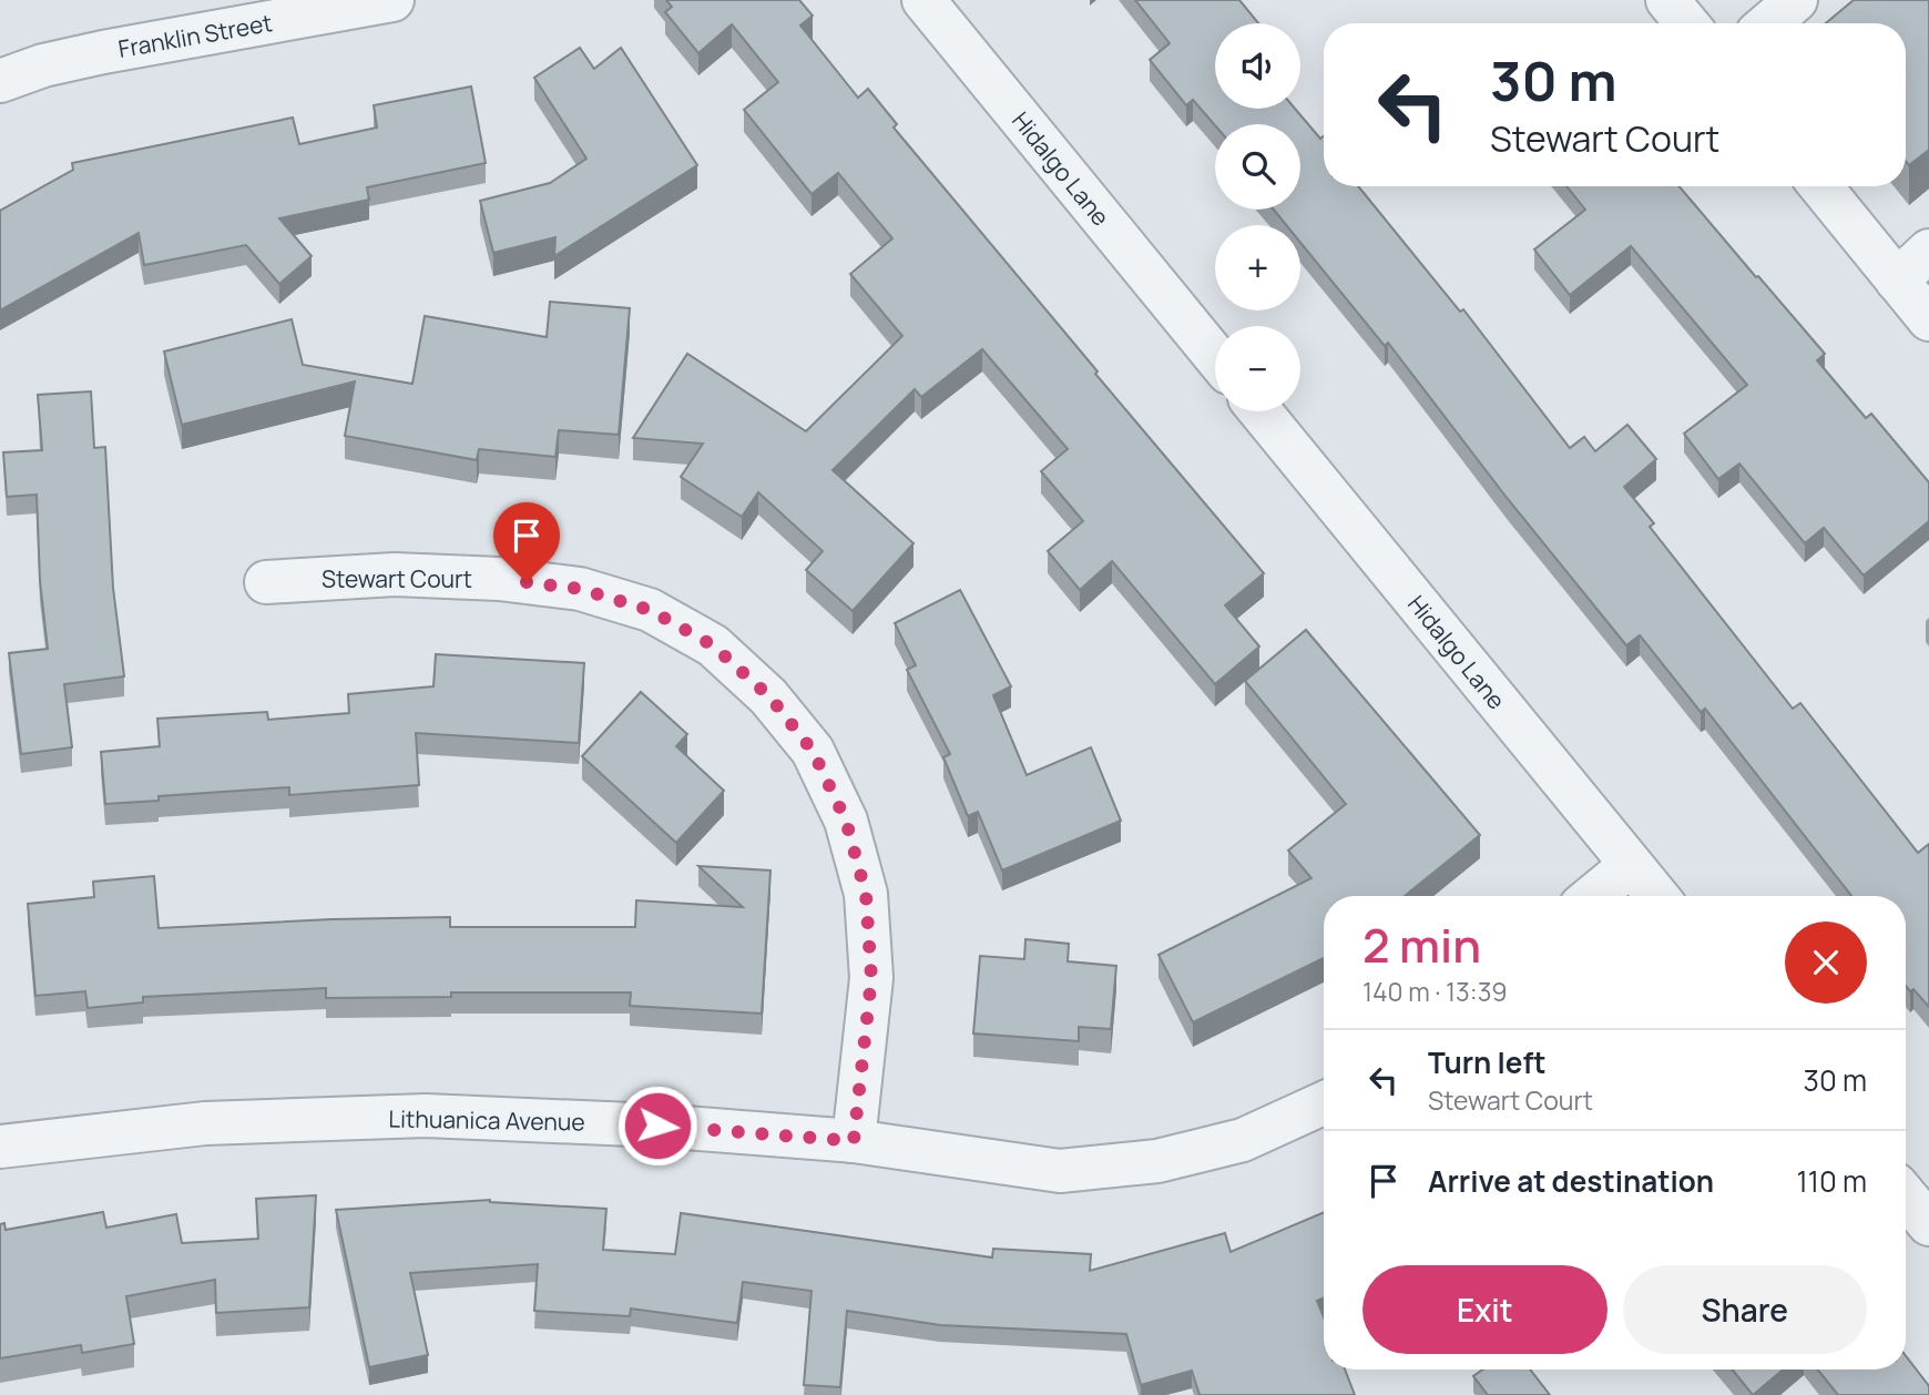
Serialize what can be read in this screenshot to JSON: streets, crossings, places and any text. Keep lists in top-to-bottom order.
{
  "streets": {
    "street": [
      "Franklin Street",
      "Hidalgo Lane",
      "Stewart Court",
      "Lithuanica Avenue"
    ]
  },
  "crossings": [
    ["Stewart Court", "Lithuanica Avenue"]
  ],
  "page": {
    "map_buttons": ["+", "−"],
    "turn": ["30 m", "Stewart Court"],
    "heading": ["2 min", "140 m · 13:39"],
    "list": [
      {
        "name": "Turn left",
        "note": "Stewart Court",
        "value": "30 m"
      },
      {
        "name": "Arrive at destination",
        "value": "110 m"
      }
    ],
    "buttons": ["Exit", "Share"]
  }
}
